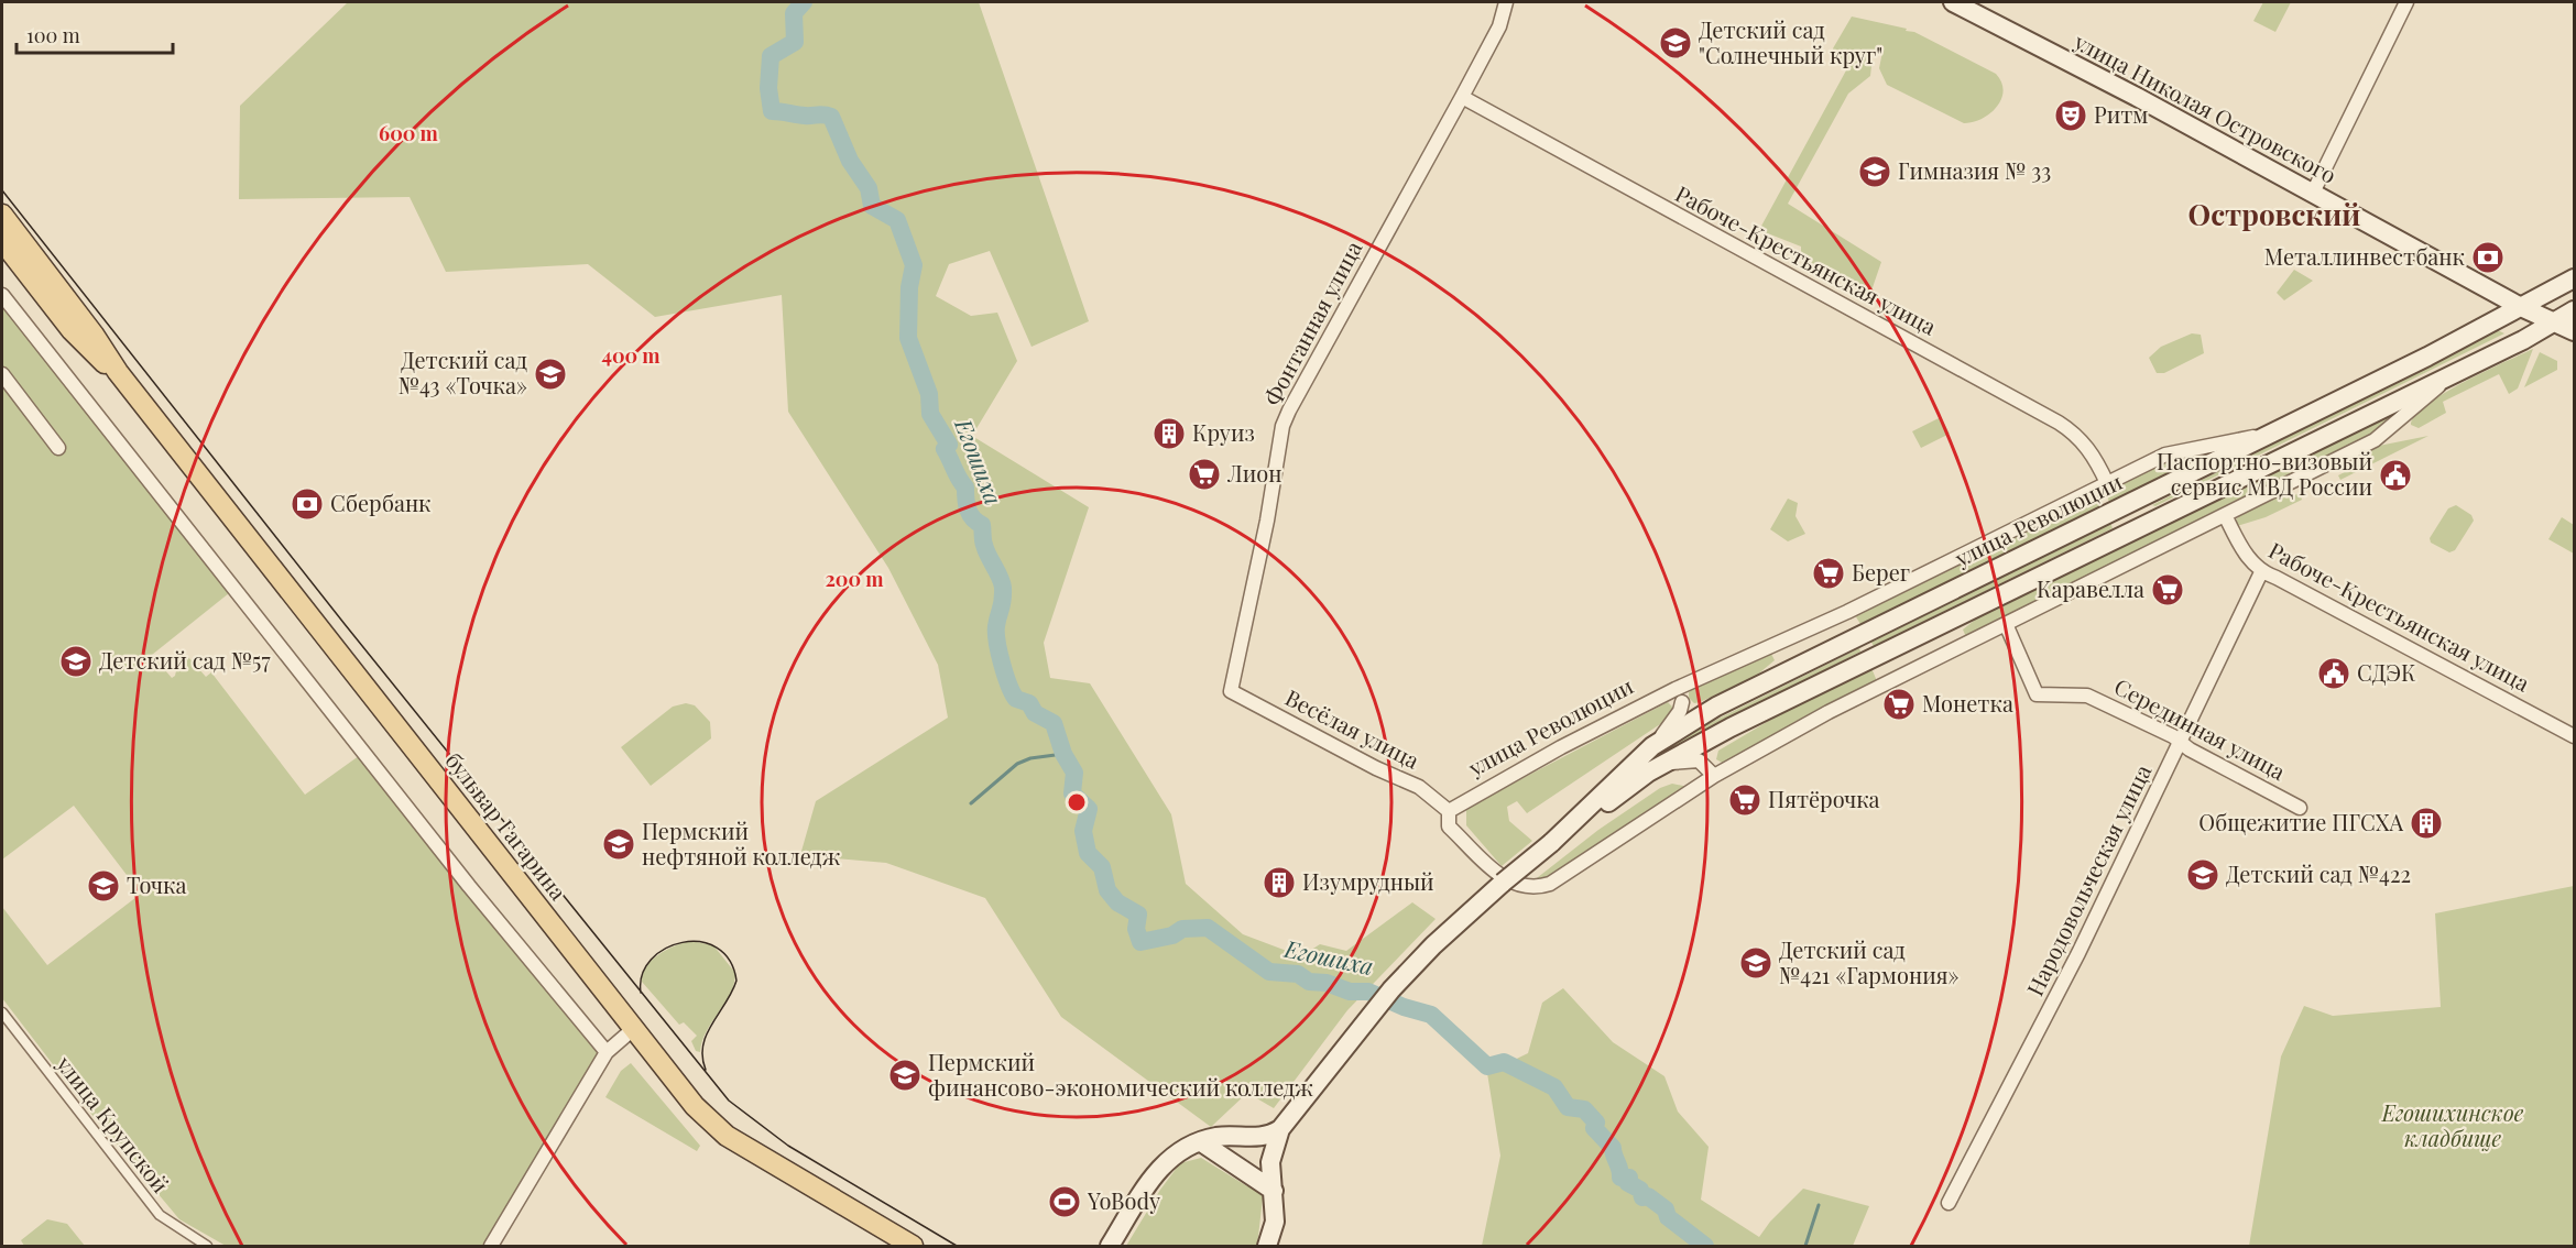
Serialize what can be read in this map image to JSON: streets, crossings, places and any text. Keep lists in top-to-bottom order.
{
  "streets": {
    "main road": ["улица Николая Островского", "улица Революции", "бульвар Гагарина"],
    "street": [
      "Рабоче-Крестьянская улица",
      "Фонтанная улица",
      "Весёлая улица",
      "Серединная улица",
      "Народовольческая улица",
      "улица Крупской"
    ]
  },
  "crossings": [
    ["улица Николая Островского", "улица Революции"],
    ["Рабоче-Крестьянская улица", "Фонтанная улица"],
    ["Рабоче-Крестьянская улица", "улица Революции"],
    ["Рабоче-Крестьянская улица", "Народовольческая улица"],
    ["Фонтанная улица", "Весёлая улица"],
    ["улица Революции", "Весёлая улица"],
    ["Серединная улица", "Народовольческая улица"]
  ],
  "districts": ["Островский"],
  "water": ["Егошиха"],
  "parks": ["Егошихинское кладбище"],
  "places": {
    "school or university": [
      "Детский сад \"Солнечный круг\"",
      "Гимназия № 33",
      "Детский сад №43 «Точка»",
      "Детский сад №57",
      "Пермский нефтяной колледж",
      "Детский сад №422",
      "Точка",
      "Детский сад №421 «Гармония»",
      "Пермский финансово-экономический колледж"
    ],
    "theatre": ["Ритм"],
    "bank": ["Металлинвестбанк", "Сбербанк"],
    "building": ["Круиз", "Общежитие ПГСХА", "Изумрудный"],
    "supermarket": [
      "Лион",
      "Берег",
      "Каравелла",
      "Монетка",
      "Пятёрочка"
    ],
    "public building": ["Паспортно-визовый сервис МВД России", "СДЭК"],
    "sports": ["YoBody"]
  },
  "scale_bar": "100 m",
  "rings": ["600 m", "400 m", "200 m"]
}
